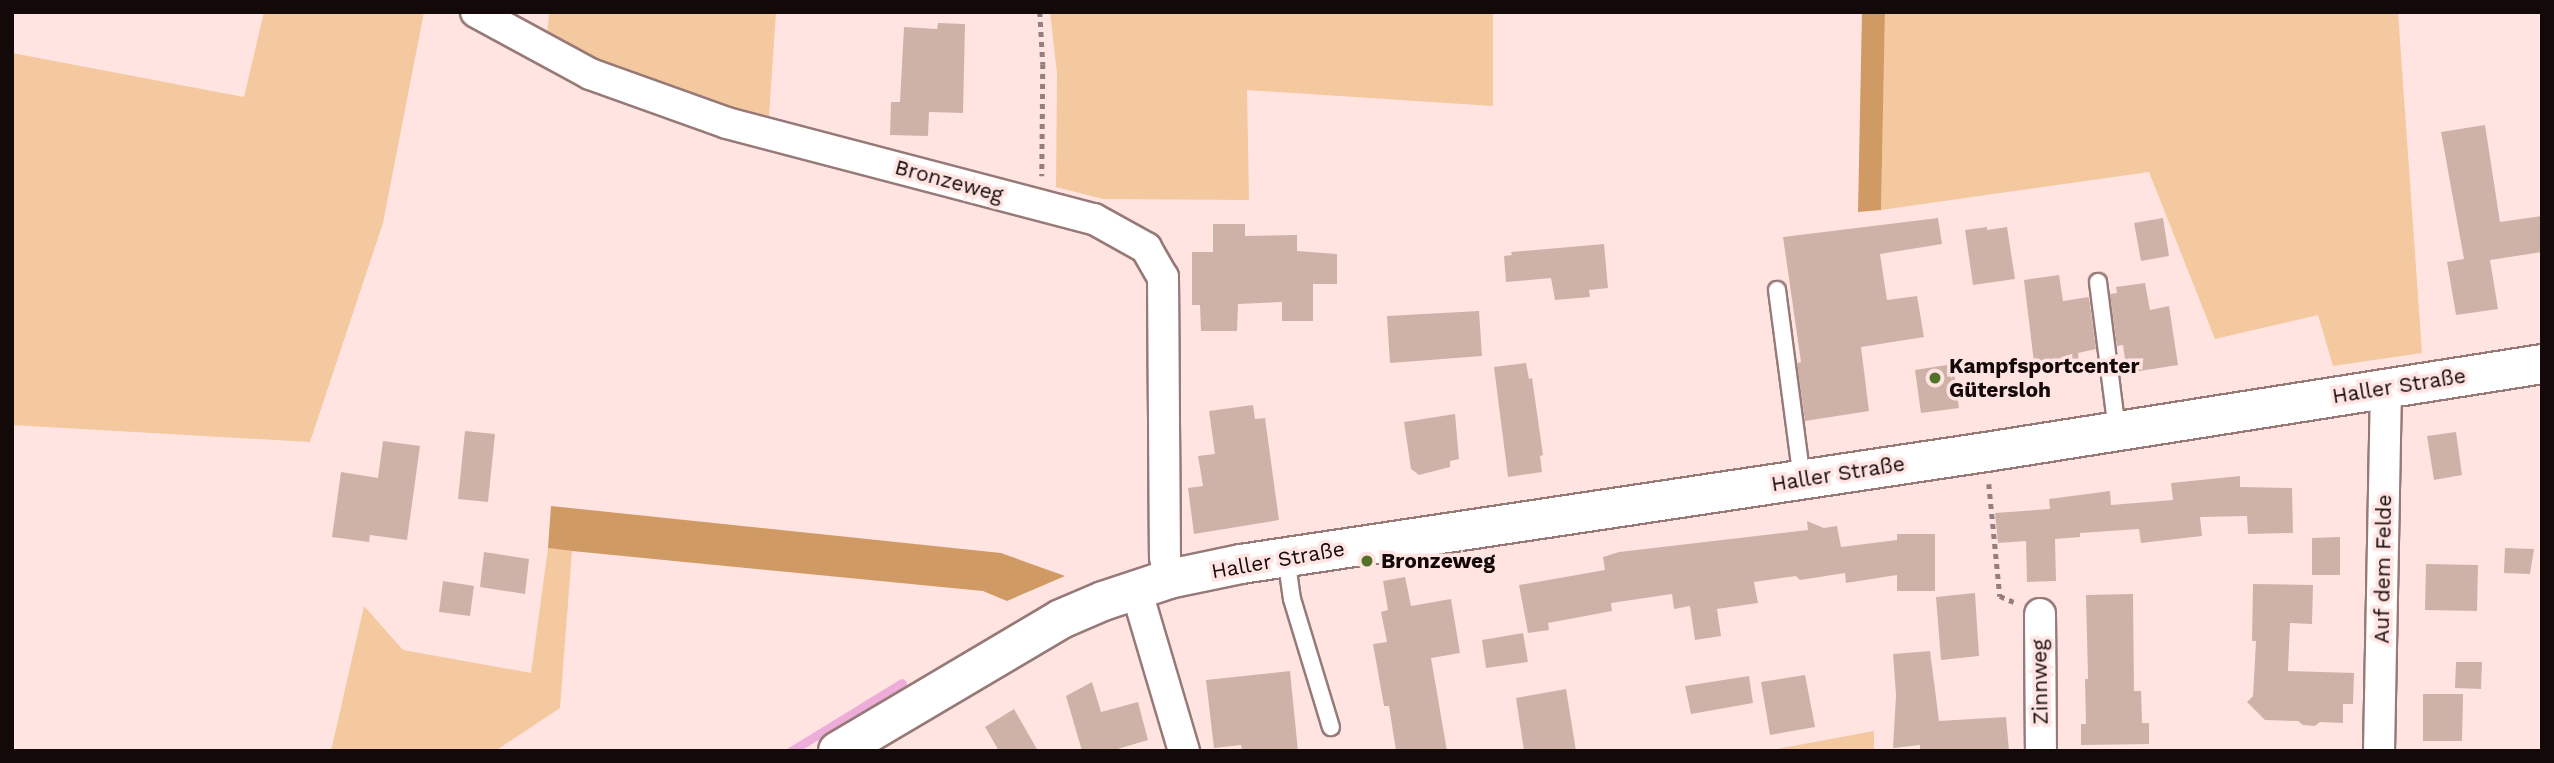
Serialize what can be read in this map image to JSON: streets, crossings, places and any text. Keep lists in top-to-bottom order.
{
  "streets": {
    "street": [
      "Bronzeweg",
      "Haller Straße",
      "Auf dem Felde",
      "Zinnweg"
    ]
  },
  "crossings": [
    ["Bronzeweg", "Haller Straße"],
    ["Haller Straße", "Auf dem Felde"]
  ],
  "places": ["Kampfsportcenter Gütersloh", "Bronzeweg"]
}
